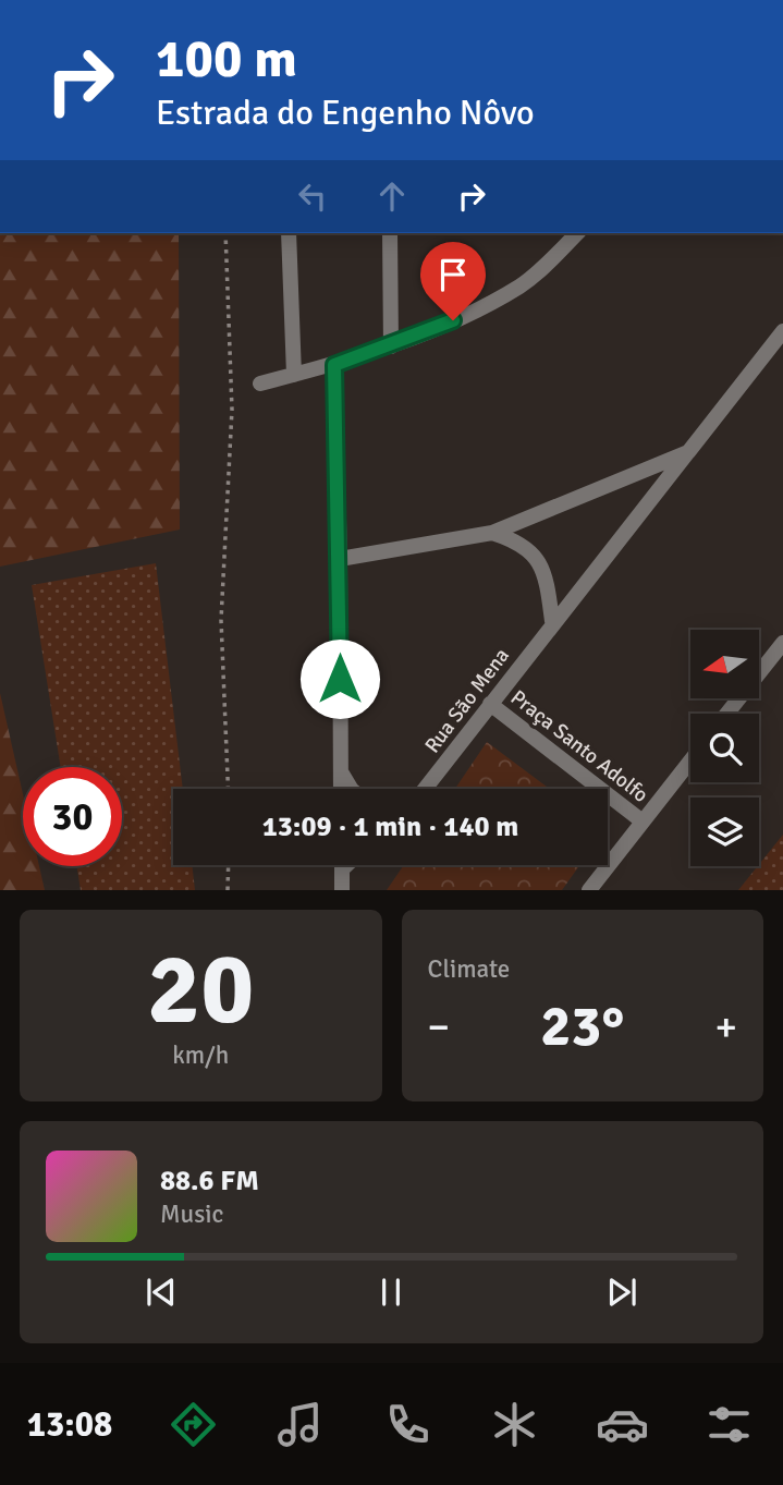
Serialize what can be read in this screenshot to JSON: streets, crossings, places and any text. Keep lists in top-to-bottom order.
{
  "streets": {
    "street": ["Rua São Mena", "Praça Santo Adolfo"]
  },
  "crossings": [
    ["Rua São Mena", "Praça Santo Adolfo"]
  ],
  "north": "left",
  "page": {
    "turn": ["100 m", "Estrada do Engenho Nôvo"],
    "limit": "30",
    "trip": "13:09 · 1 min · 140 m",
    "tile": [
      ["20", "km/h"],
      "Climate"
    ],
    "heat": ["−", "23°", "+"],
    "song": ["88.6 FM", "Music"],
    "tabs": "13:08"
  }
}
